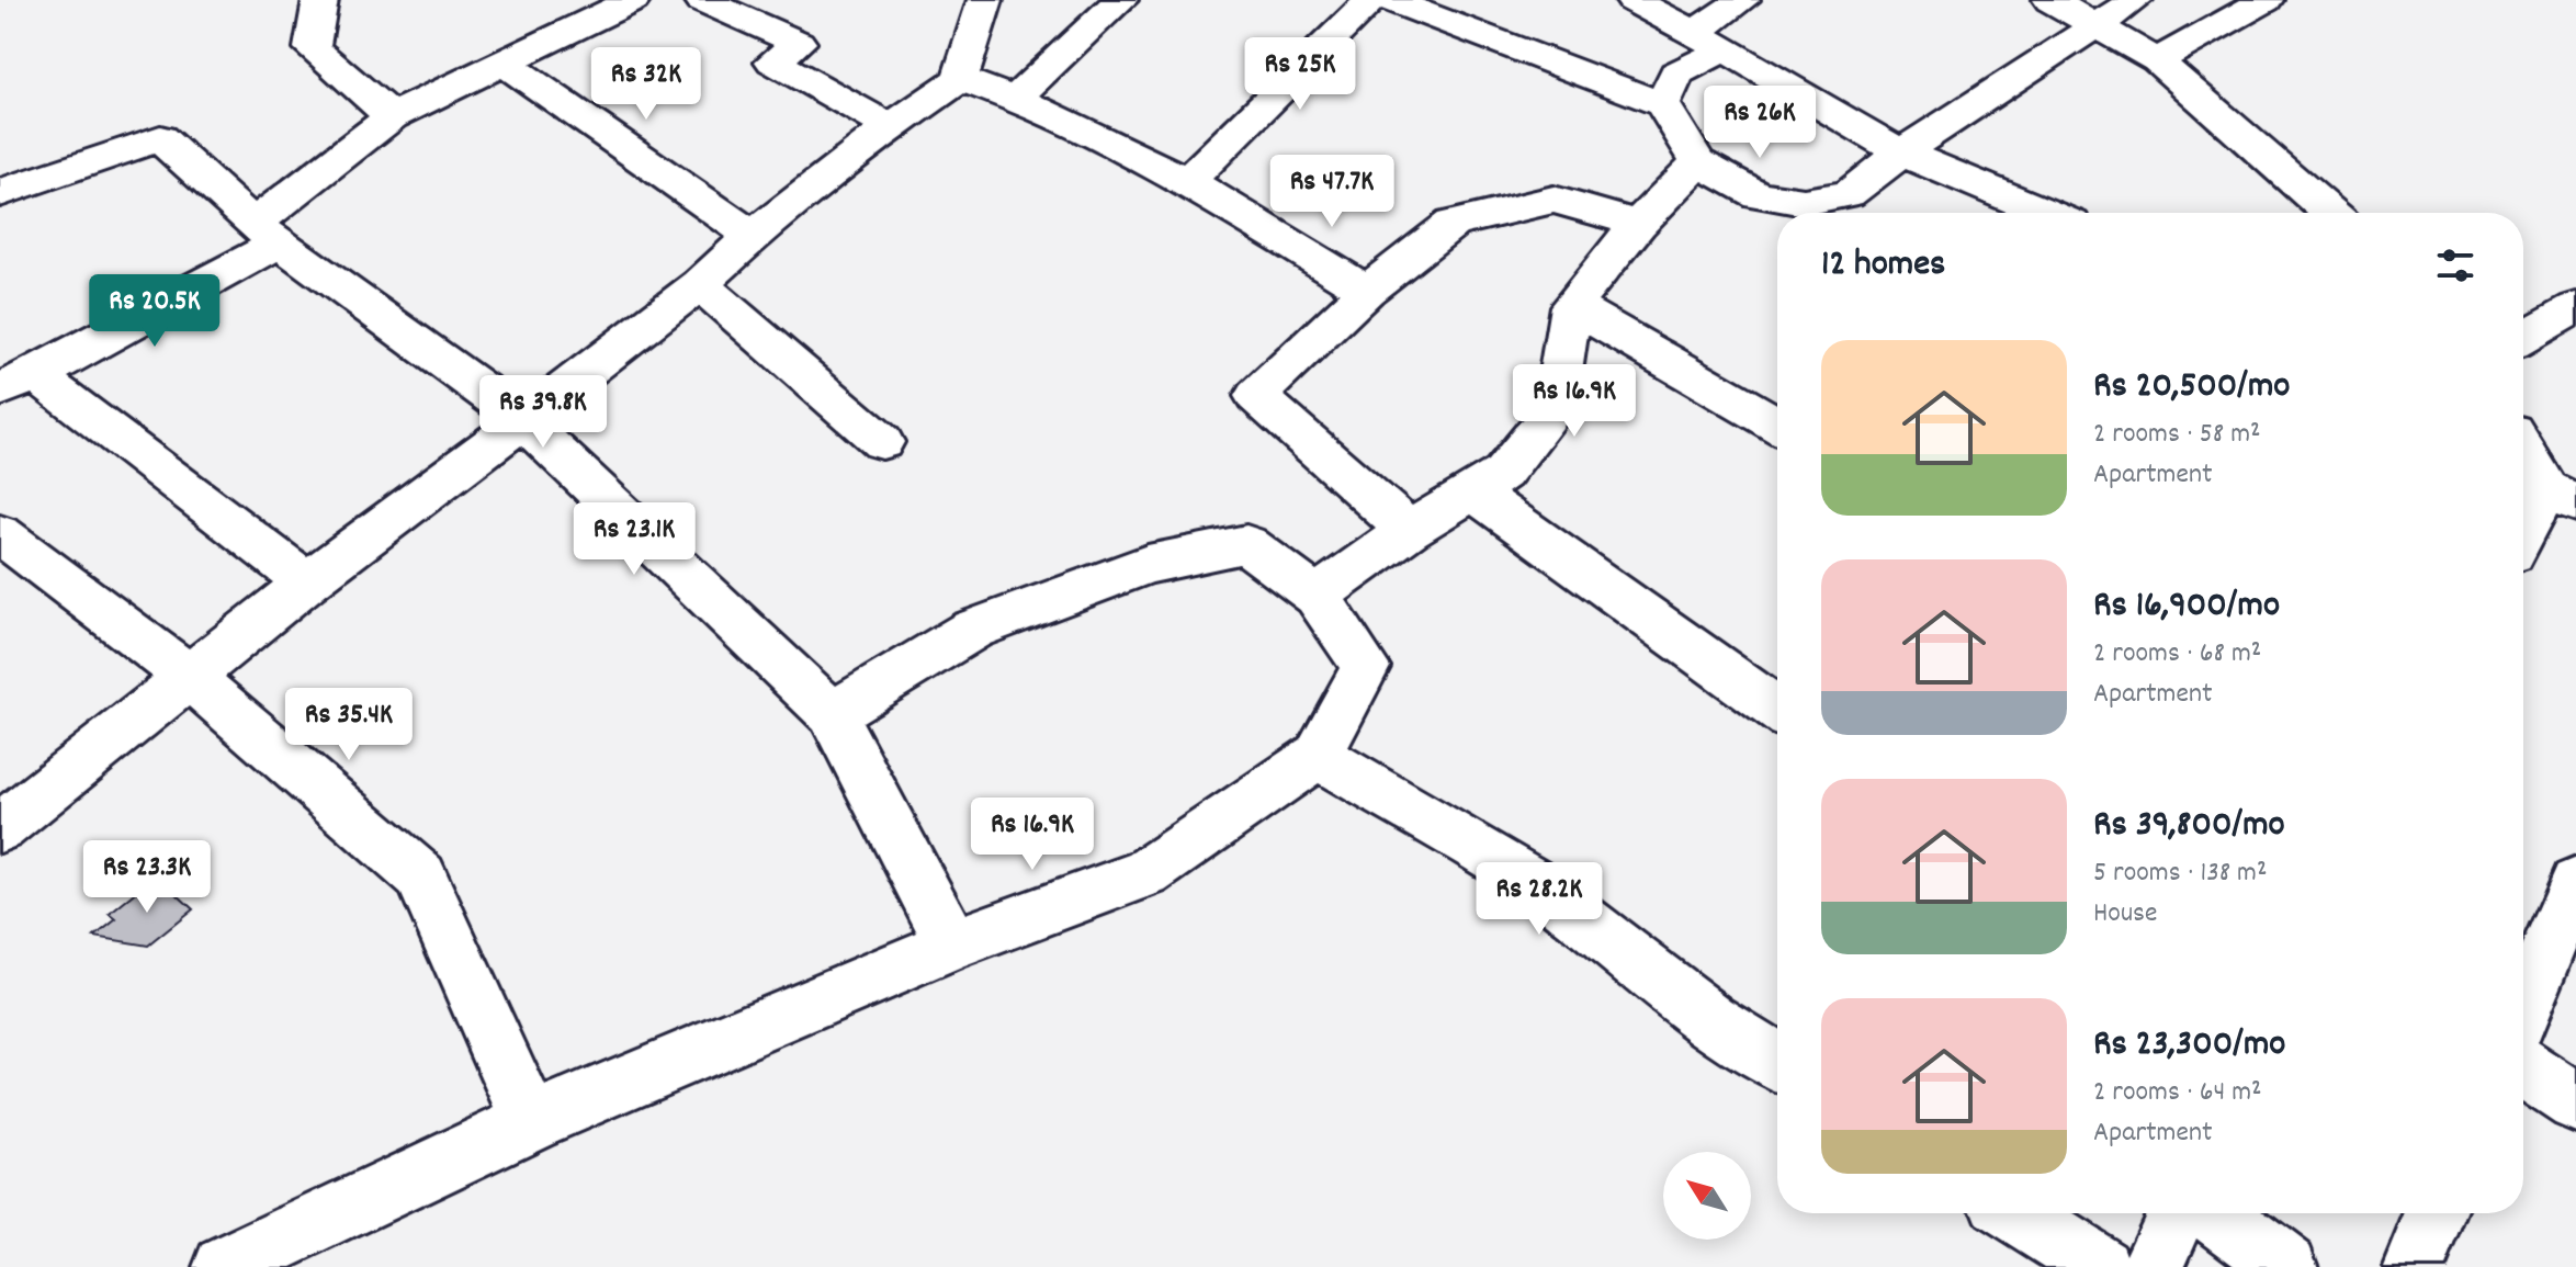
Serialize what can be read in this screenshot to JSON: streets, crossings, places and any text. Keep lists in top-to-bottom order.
{
  "north": "top left",
  "page": {
    "price": [
      "Rs 25K",
      "Rs 32K",
      "Rs 26K",
      "Rs 47.7K",
      "Rs 20.5K",
      "Rs 16.9K",
      "Rs 39.8K",
      "Rs 23.1K",
      "Rs 35.4K",
      "Rs 16.9K",
      "Rs 23.3K",
      "Rs 28.2K"
    ],
    "heading": "12 homes",
    "list": [
      {
        "name": "Rs 20,500/mo",
        "note": "2 rooms · 58 m² · Apartment"
      },
      {
        "name": "Rs 16,900/mo",
        "note": "2 rooms · 68 m² · Apartment"
      },
      {
        "name": "Rs 39,800/mo",
        "note": "5 rooms · 138 m² · House"
      },
      {
        "name": "Rs 23,300/mo",
        "note": "2 rooms · 64 m² · Apartment"
      }
    ]
  }
}
